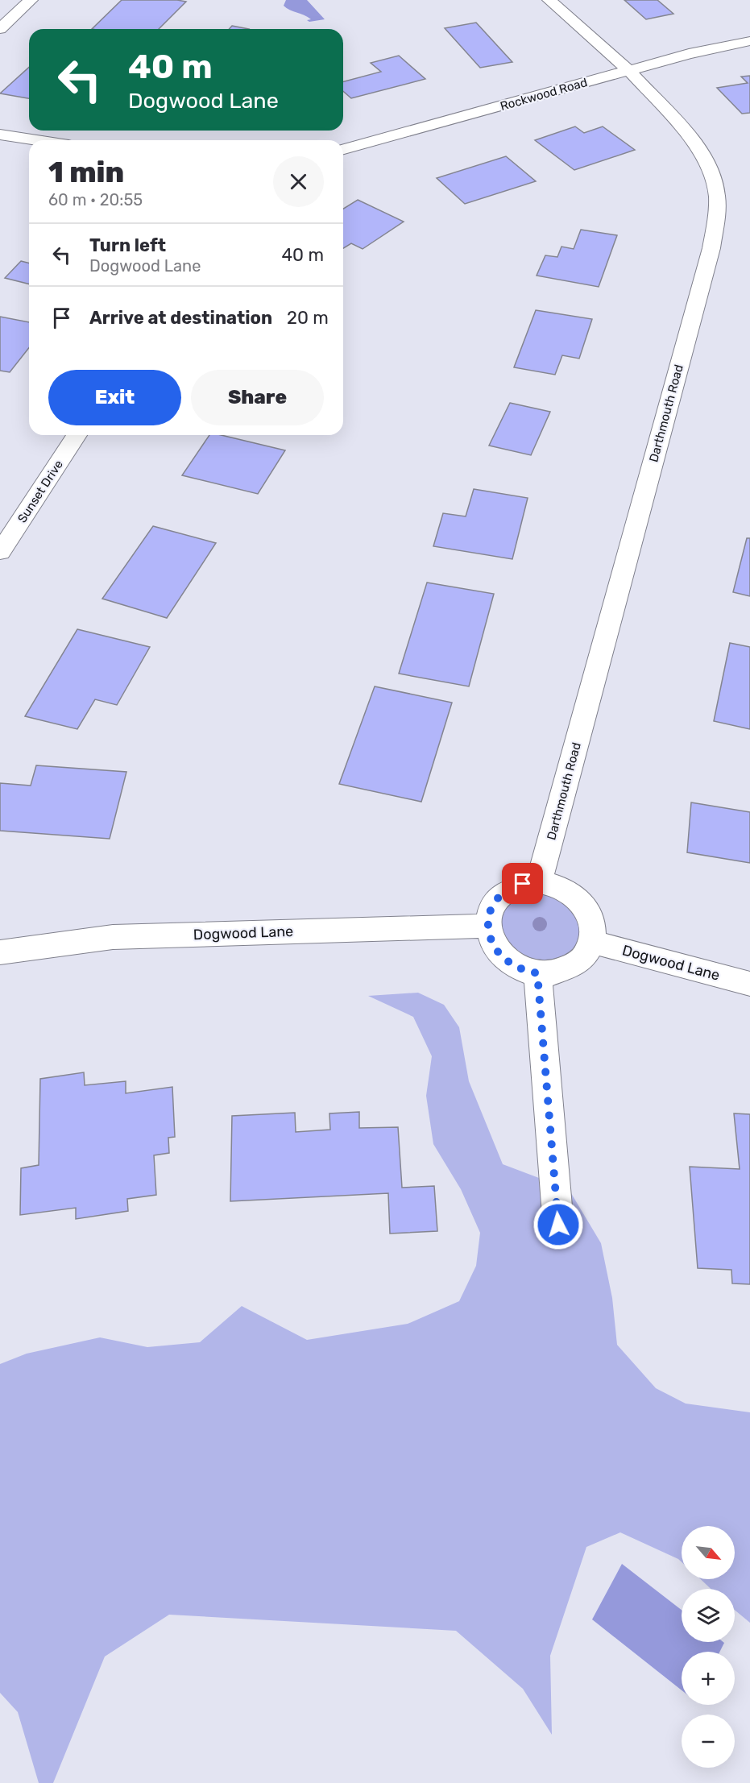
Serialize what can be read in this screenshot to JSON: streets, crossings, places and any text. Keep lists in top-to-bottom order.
{
  "streets": {
    "street": [
      "Rockwood Road",
      "Darthmouth Road",
      "Sunset Drive",
      "Dogwood Lane"
    ]
  },
  "crossings": [
    ["Rockwood Road", "Darthmouth Road"],
    ["Darthmouth Road", "Dogwood Lane"]
  ],
  "north": "bottom right",
  "page": {
    "turn": ["40 m", "Dogwood Lane"],
    "heading": ["1 min", "60 m · 20:55"],
    "list": [
      {
        "name": "Turn left",
        "note": "Dogwood Lane",
        "value": "40 m"
      },
      {
        "name": "Arrive at destination",
        "value": "20 m"
      }
    ],
    "buttons": ["Exit", "Share"],
    "map_buttons": ["+", "−"]
  }
}
